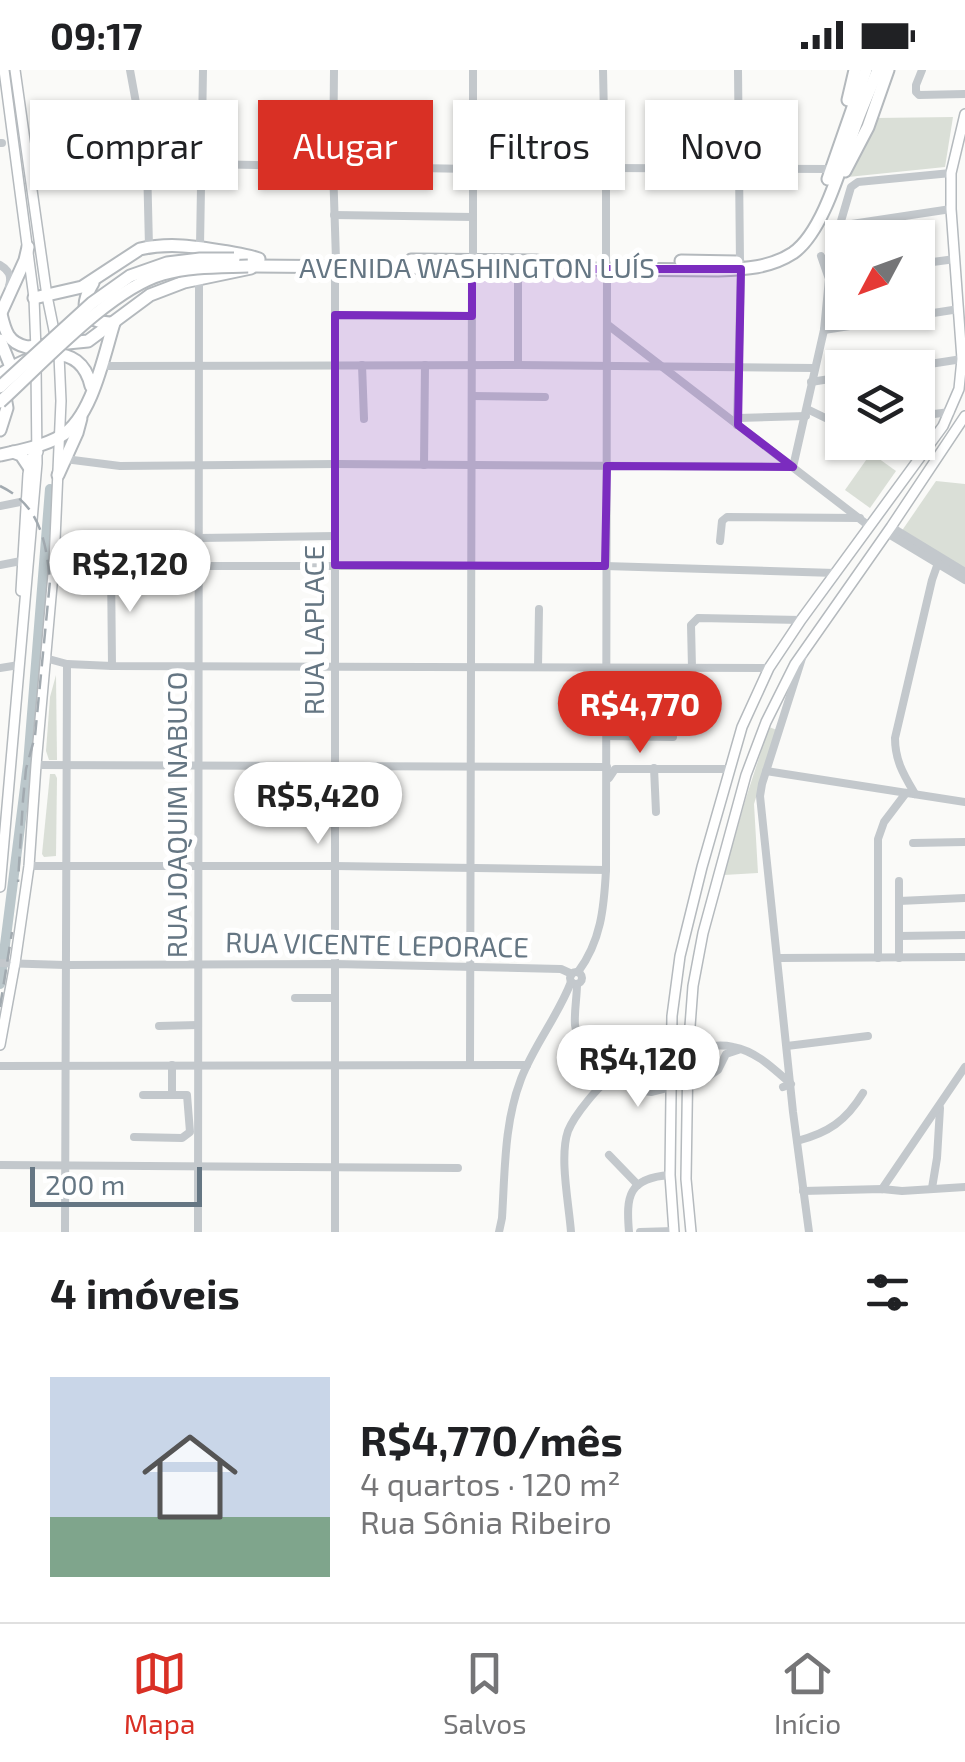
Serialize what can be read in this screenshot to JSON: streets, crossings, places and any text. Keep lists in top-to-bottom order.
{
  "streets": {
    "highway": ["AVENIDA WASHINGTON LUÍS"],
    "street": ["RUA LAPLACE", "RUA JOAQUIM NABUCO", "RUA VICENTE LEPORACE"]
  },
  "crossings": [
    ["AVENIDA WASHINGTON LUÍS", "RUA LAPLACE"],
    ["RUA LAPLACE", "RUA VICENTE LEPORACE"],
    ["RUA JOAQUIM NABUCO", "RUA VICENTE LEPORACE"]
  ],
  "scale_bar": "200 m",
  "north": "bottom left",
  "page": {
    "status": "09:17",
    "chip": [
      "Comprar",
      "Alugar",
      "Filtros",
      "Novo"
    ],
    "price": [
      "R$2,120",
      "R$4,770",
      "R$5,420",
      "R$4,120"
    ],
    "scale": "200 m",
    "heading": "4 imóveis",
    "list": [
      {
        "name": "R$4,770/mês",
        "note": "4 quartos · 120 m² · Rua Sônia Ribeiro"
      }
    ],
    "tabs": ["Mapa", "Salvos", "Início"]
  }
}
